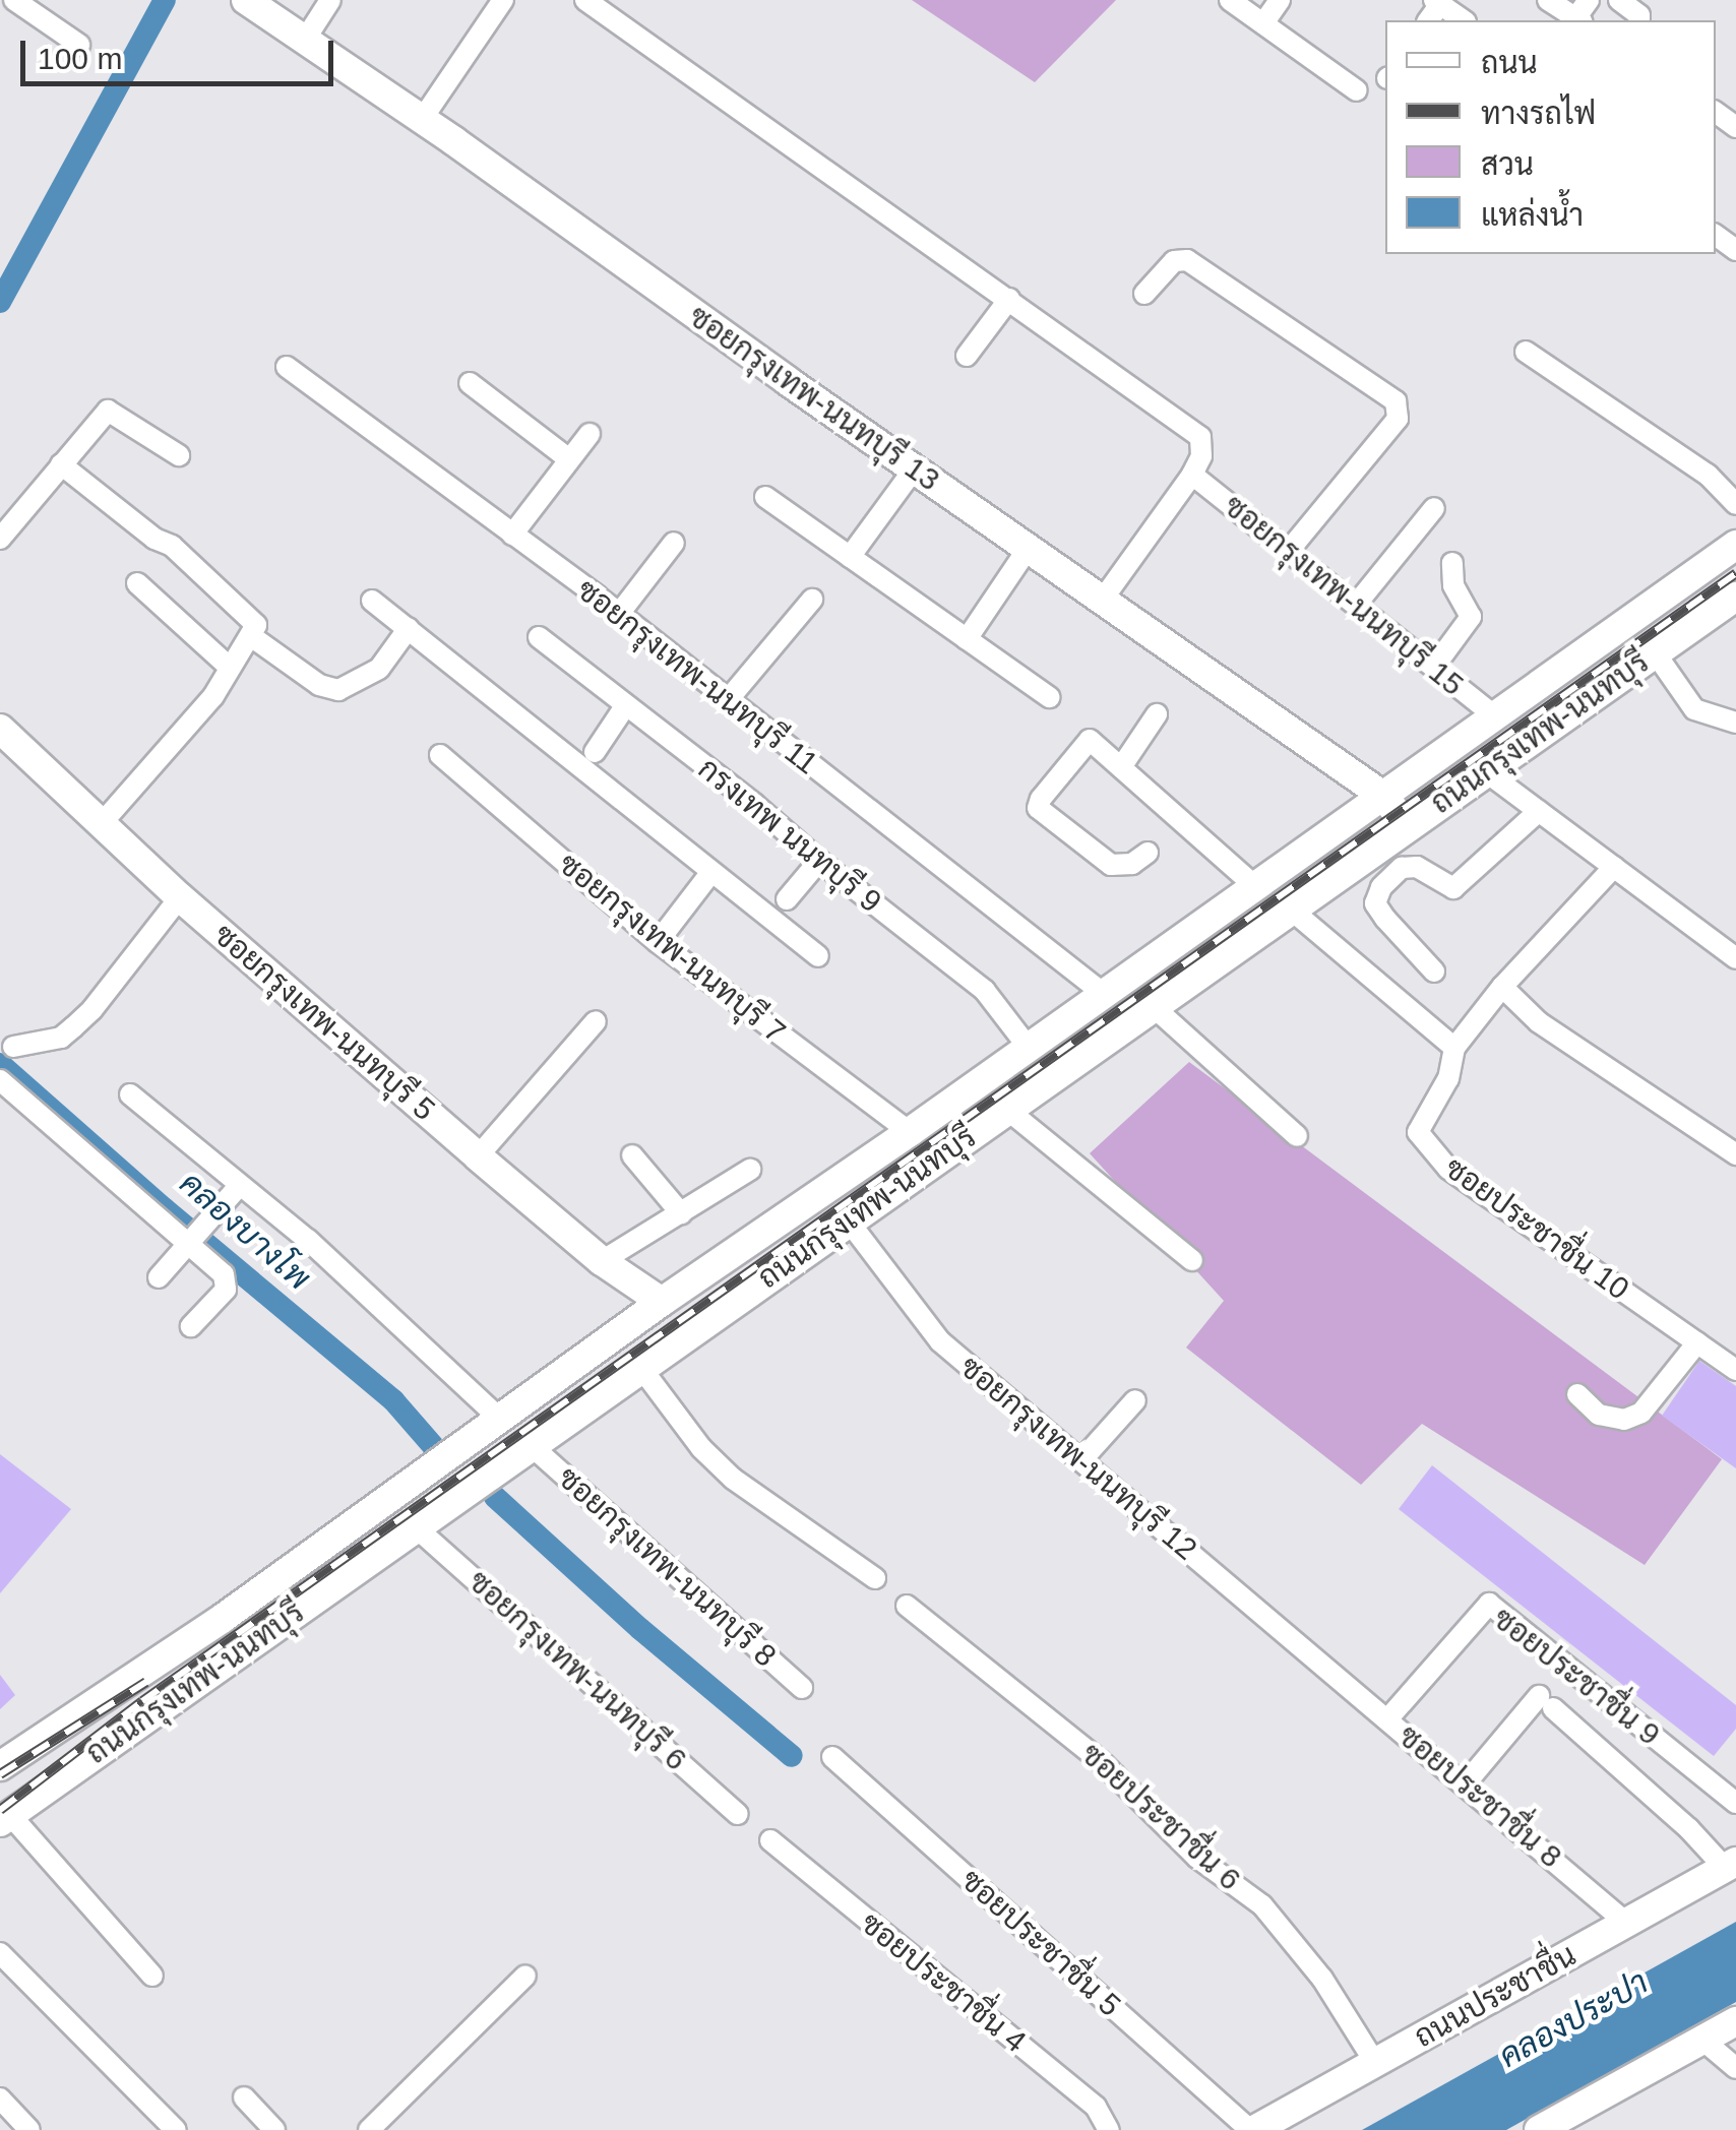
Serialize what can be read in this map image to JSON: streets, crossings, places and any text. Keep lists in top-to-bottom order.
{
  "streets": {
    "main road": [
      "ซอยกรุงเทพ-นนทบุรี 13",
      "ถนนกรุงเทพ-นนทบุรี",
      "ซอยกรุงเทพ-นนทบุรี 5",
      "ถนนประชาชื่น"
    ],
    "street": [
      "ซอยกรุงเทพ-นนทบุรี 15",
      "ซอยกรุงเทพ-นนทบุรี 11",
      "กรงเทพ นนทบุรี 9",
      "ซอยกรุงเทพ-นนทบุรี 7",
      "ซอยประชาชื่น 10",
      "ซอยกรุงเทพ-นนทบุรี 12",
      "ซอยกรุงเทพ-นนทบุรี 8",
      "ซอยกรุงเทพ-นนทบุรี 6",
      "ซอยประชาชื่น 9",
      "ซอยประชาชื่น 8",
      "ซอยประชาชื่น 6",
      "ซอยประชาชื่น 5",
      "ซอยประชาชื่น 4"
    ]
  },
  "crossings": [
    ["ซอยกรุงเทพ-นนทบุรี 13", "ถนนกรุงเทพ-นนทบุรี"],
    ["ซอยกรุงเทพ-นนทบุรี 15", "ถนนกรุงเทพ-นนทบุรี"],
    ["ซอยกรุงเทพ-นนทบุรี 11", "ถนนกรุงเทพ-นนทบุรี"],
    ["ถนนกรุงเทพ-นนทบุรี", "กรงเทพ นนทบุรี 9"],
    ["ถนนกรุงเทพ-นนทบุรี", "ซอยกรุงเทพ-นนทบุรี 7"],
    ["ถนนกรุงเทพ-นนทบุรี", "ซอยกรุงเทพ-นนทบุรี 5"],
    ["ถนนกรุงเทพ-นนทบุรี", "ซอยกรุงเทพ-นนทบุรี 12"],
    ["ถนนกรุงเทพ-นนทบุรี", "ซอยกรุงเทพ-นนทบุรี 8"],
    ["ถนนกรุงเทพ-นนทบุรี", "ซอยกรุงเทพ-นนทบุรี 6"],
    ["ซอยกรุงเทพ-นนทบุรี 12", "ซอยประชาชื่น 8"],
    ["ซอยประชาชื่น 9", "ซอยประชาชื่น 8"],
    ["ซอยประชาชื่น 8", "ถนนประชาชื่น"],
    ["ซอยประชาชื่น 6", "ถนนประชาชื่น"],
    ["ซอยประชาชื่น 5", "ถนนประชาชื่น"]
  ],
  "water": ["คลองบางโพ", "คลองประปา"],
  "legend": [
    "ถนน",
    "ทางรถไฟ",
    "สวน",
    "แหล่งน้ำ"
  ],
  "scale_bar": "100 m"
}
